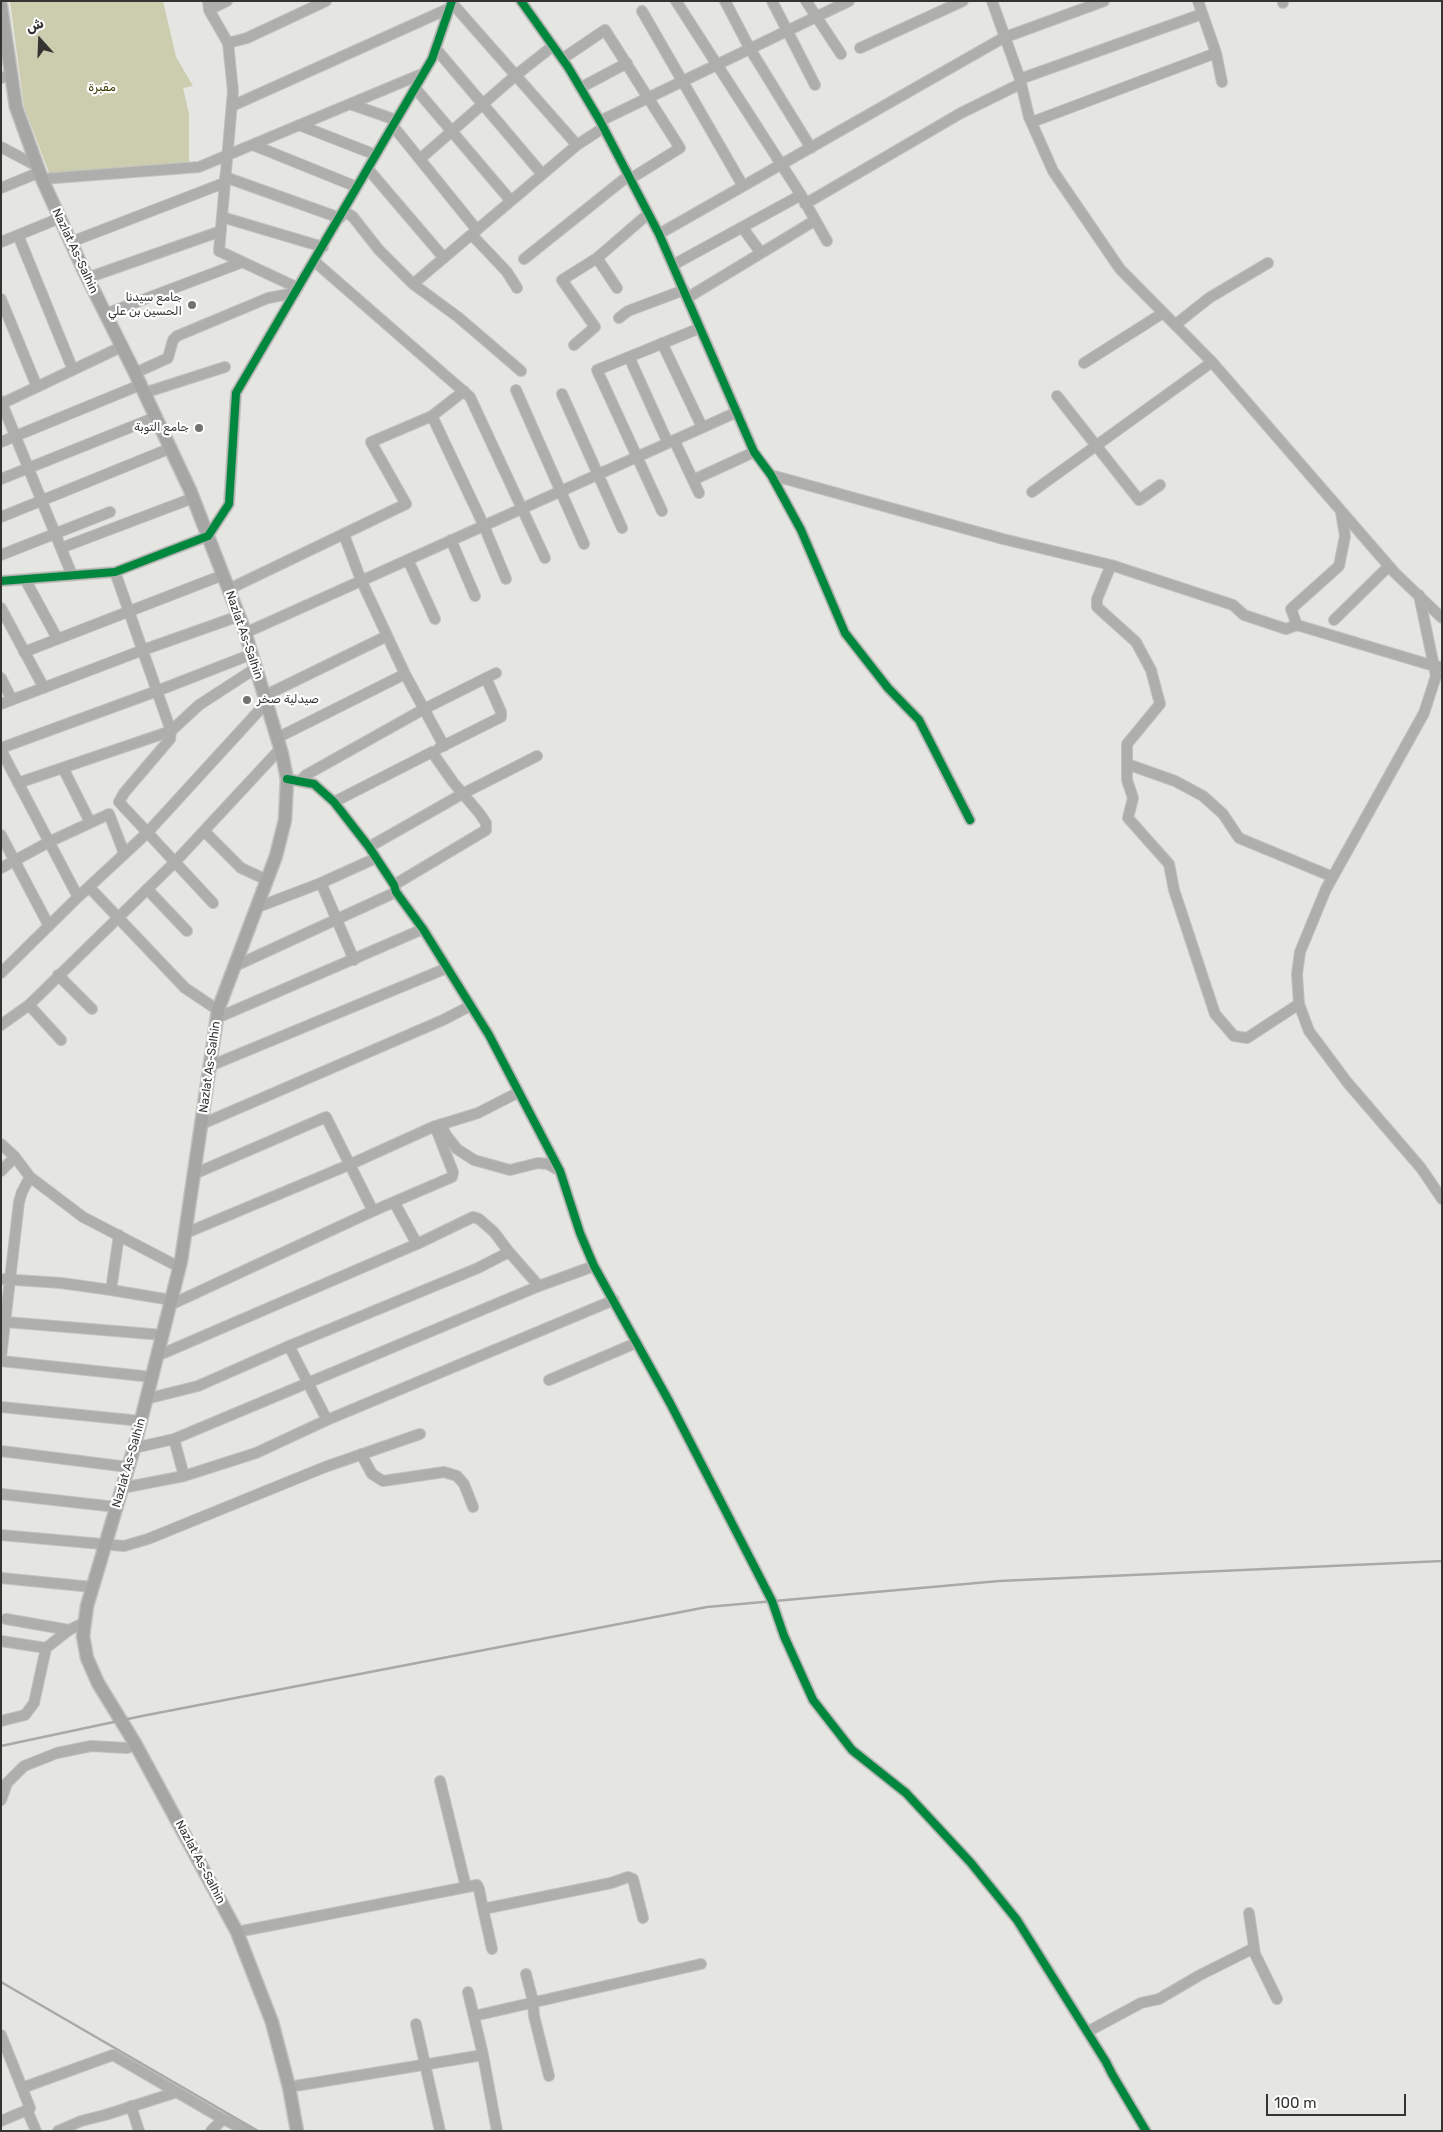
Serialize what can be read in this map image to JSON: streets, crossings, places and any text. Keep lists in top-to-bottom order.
{
  "streets": {
    "main road": ["Nazlat As-Salhin"]
  },
  "parks": ["مقبرة"],
  "places": ["جامع سيدنا الحسين بن علي", "جامع التوبة", "صيدلية صخر"],
  "scale_bar": "100 m",
  "north": "top"
}
